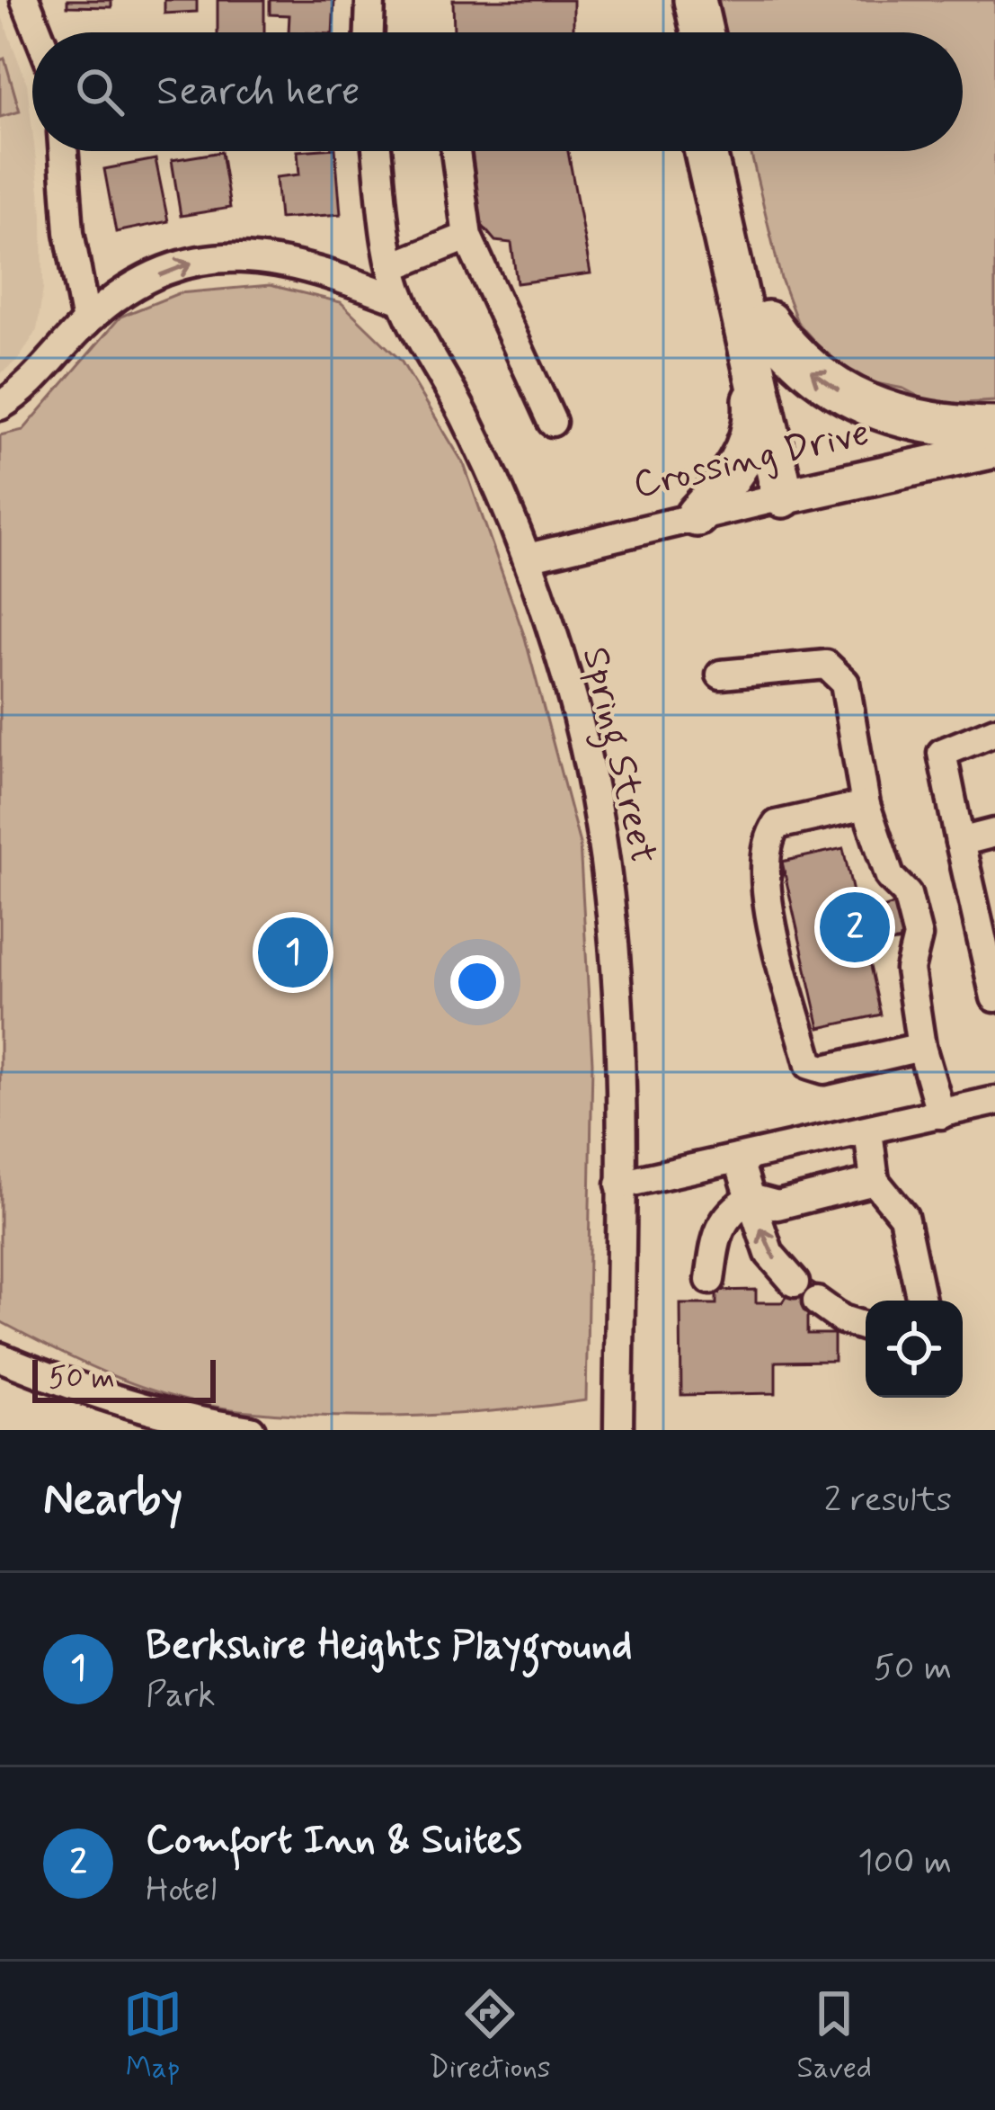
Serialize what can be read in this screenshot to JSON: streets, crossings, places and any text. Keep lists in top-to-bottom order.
{
  "streets": {
    "main road": ["Crossing Drive"],
    "street": ["Spring Street"]
  },
  "crossings": [
    ["Crossing Drive", "Spring Street"]
  ],
  "scale_bar": "50 m",
  "page": {
    "search": "Search here",
    "pins": ["2", "1"],
    "scale": "50 m",
    "heading": ["Nearby", "2 results"],
    "list": [
      {
        "mark": "1",
        "name": "Berkshire Heights Playground",
        "note": "Park",
        "value": "50 m"
      },
      {
        "mark": "2",
        "name": "Comfort Inn & Suites",
        "note": "Hotel",
        "value": "100 m"
      }
    ],
    "nav": ["Map", "Directions", "Saved"]
  }
}
